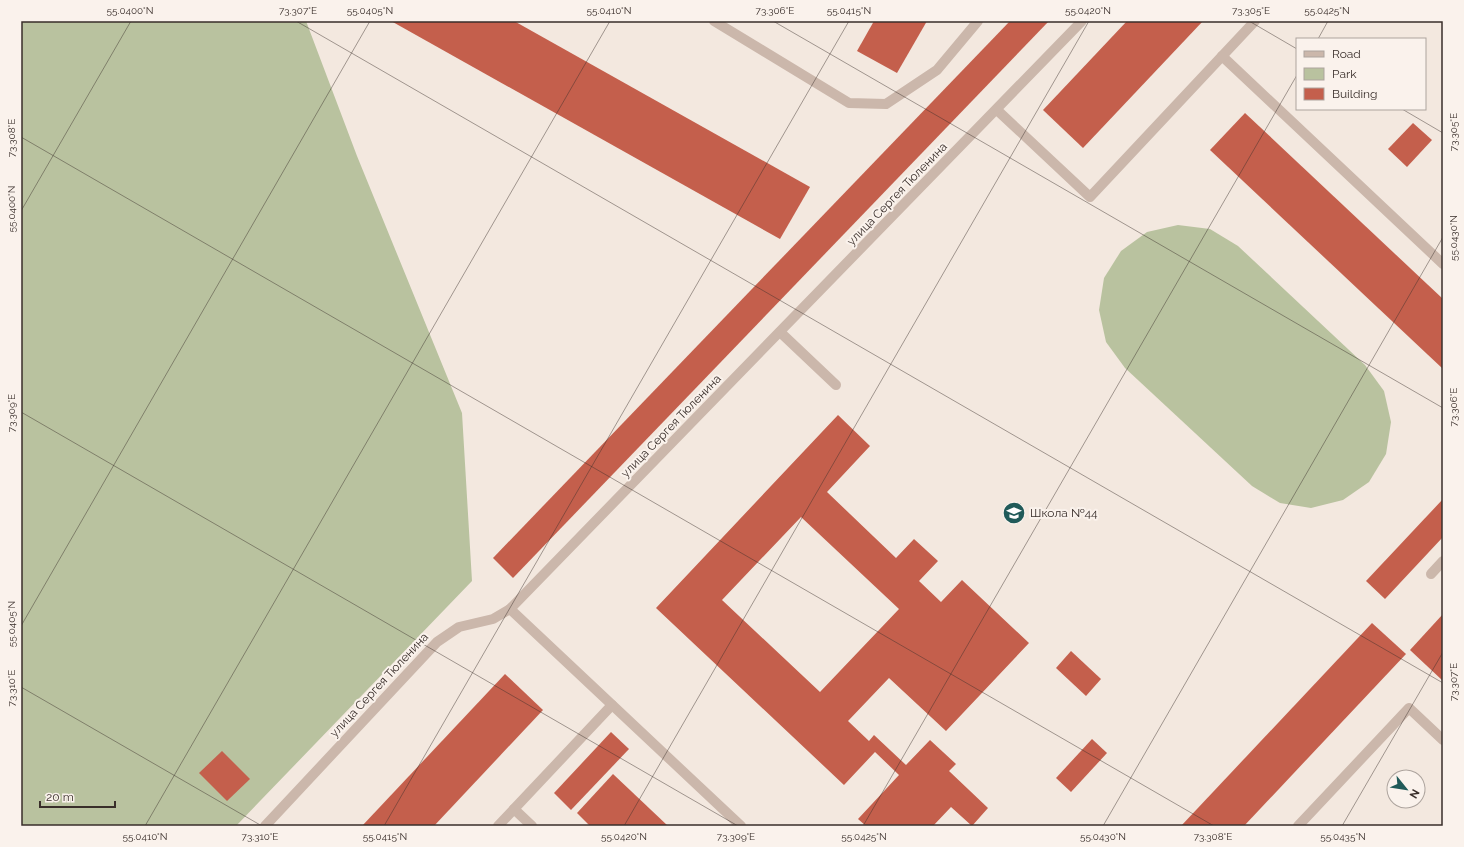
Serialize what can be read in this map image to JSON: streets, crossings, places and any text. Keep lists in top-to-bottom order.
{
  "streets": {
    "street": ["улица Сергея Тюленина"]
  },
  "places": {
    "school or university": ["Школа №44"]
  },
  "legend": ["Road", "Park", "Building"],
  "scale_bar": "20 m",
  "north": "bottom right",
  "coordinates": [
    "55.0400°N",
    "73.307°E",
    "55.0405°N",
    "55.0410°N",
    "73.306°E",
    "55.0415°N",
    "55.0420°N",
    "73.305°E",
    "55.0425°N",
    "73.308°E",
    "55.0430°N",
    "73.309°E",
    "73.310°E",
    "55.0435°N"
  ]
}
